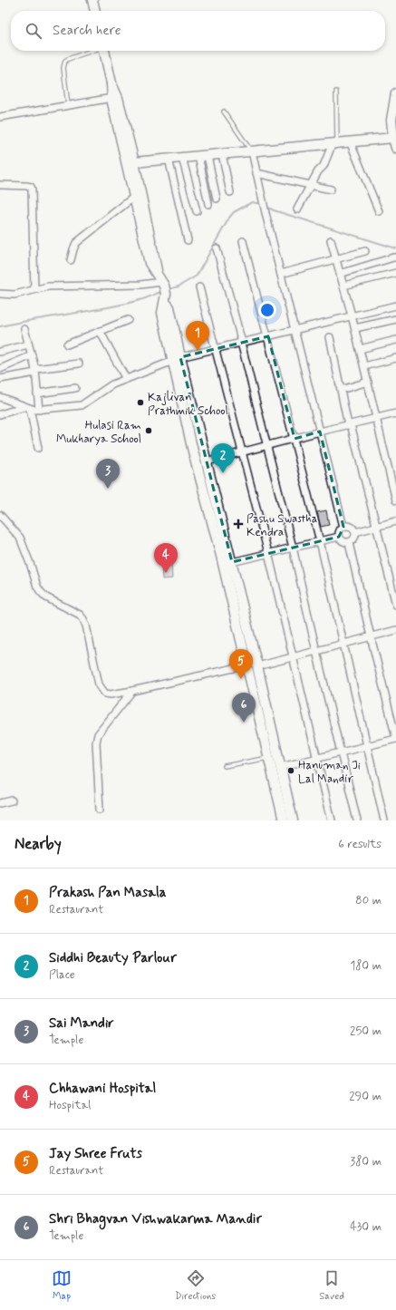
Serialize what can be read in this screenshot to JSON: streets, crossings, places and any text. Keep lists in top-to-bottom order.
{
  "places": {
    "other": ["Kajlivan Prathmik School", "Hulasi Ram Mukharya School", "Hanuman Ji Lal Mandir"],
    "health": ["Pashu Swastha Kendra"]
  },
  "page": {
    "search": "Search here",
    "pins": [
      "1",
      "2",
      "3",
      "4",
      "5",
      "6"
    ],
    "heading": ["Nearby", "6 results"],
    "list": [
      {
        "mark": "1",
        "name": "Prakash Pan Masala",
        "note": "Restaurant",
        "value": "80 m"
      },
      {
        "mark": "2",
        "name": "Siddhi Beauty Parlour",
        "note": "Place",
        "value": "180 m"
      },
      {
        "mark": "3",
        "name": "Sai Mandir",
        "note": "Temple",
        "value": "250 m"
      },
      {
        "mark": "4",
        "name": "Chhawani Hospital",
        "note": "Hospital",
        "value": "290 m"
      },
      {
        "mark": "5",
        "name": "Jay Shree Fruts",
        "note": "Restaurant",
        "value": "380 m"
      },
      {
        "mark": "6",
        "name": "Shri Bhagvan Vishwakarma Mandir",
        "note": "Temple",
        "value": "430 m"
      }
    ],
    "nav": ["Map", "Directions", "Saved"]
  }
}
